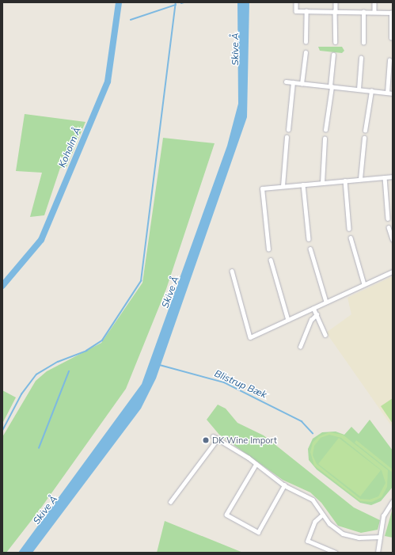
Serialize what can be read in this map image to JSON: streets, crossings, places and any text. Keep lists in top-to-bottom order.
{
  "water": ["Skive Å", "Koholm Å", "Blistrup Bæk"],
  "places": ["DK Wine Import"]
}
